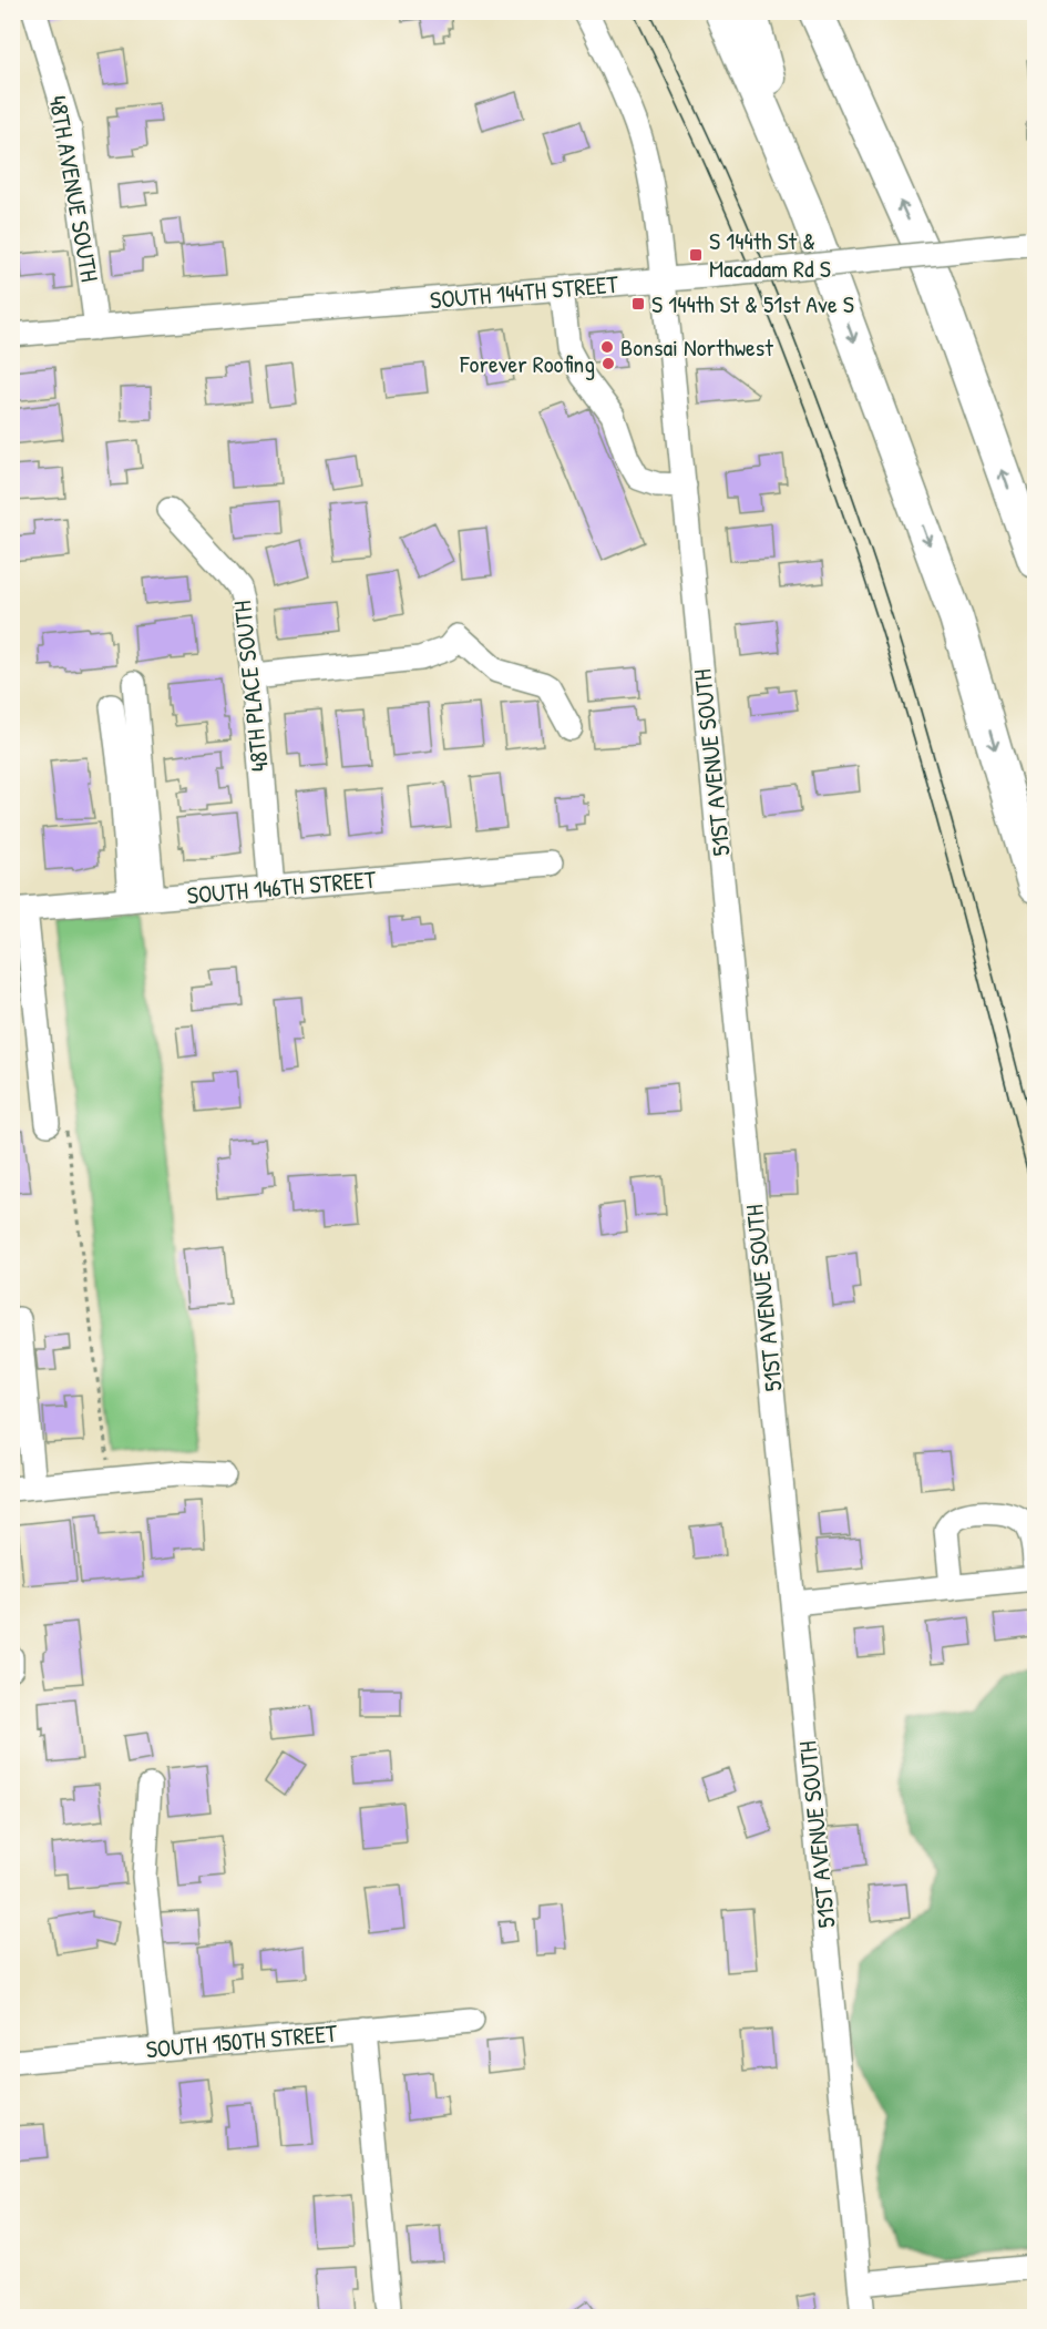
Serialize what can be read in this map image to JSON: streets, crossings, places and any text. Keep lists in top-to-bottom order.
{
  "streets": {
    "street": [
      "48TH AVENUE SOUTH",
      "SOUTH 144TH STREET",
      "48TH PLACE SOUTH",
      "51ST AVENUE SOUTH",
      "SOUTH 146TH STREET",
      "SOUTH 150TH STREET"
    ]
  },
  "crossings": [
    ["48TH AVENUE SOUTH", "SOUTH 144TH STREET"],
    ["SOUTH 144TH STREET", "51ST AVENUE SOUTH"],
    ["48TH PLACE SOUTH", "SOUTH 146TH STREET"]
  ],
  "places": {
    "transit": ["S 144th St & Macadam Rd S", "S 144th St & 51st Ave S"],
    "other": ["Bonsai Northwest", "Forever Roofing"]
  }
}
